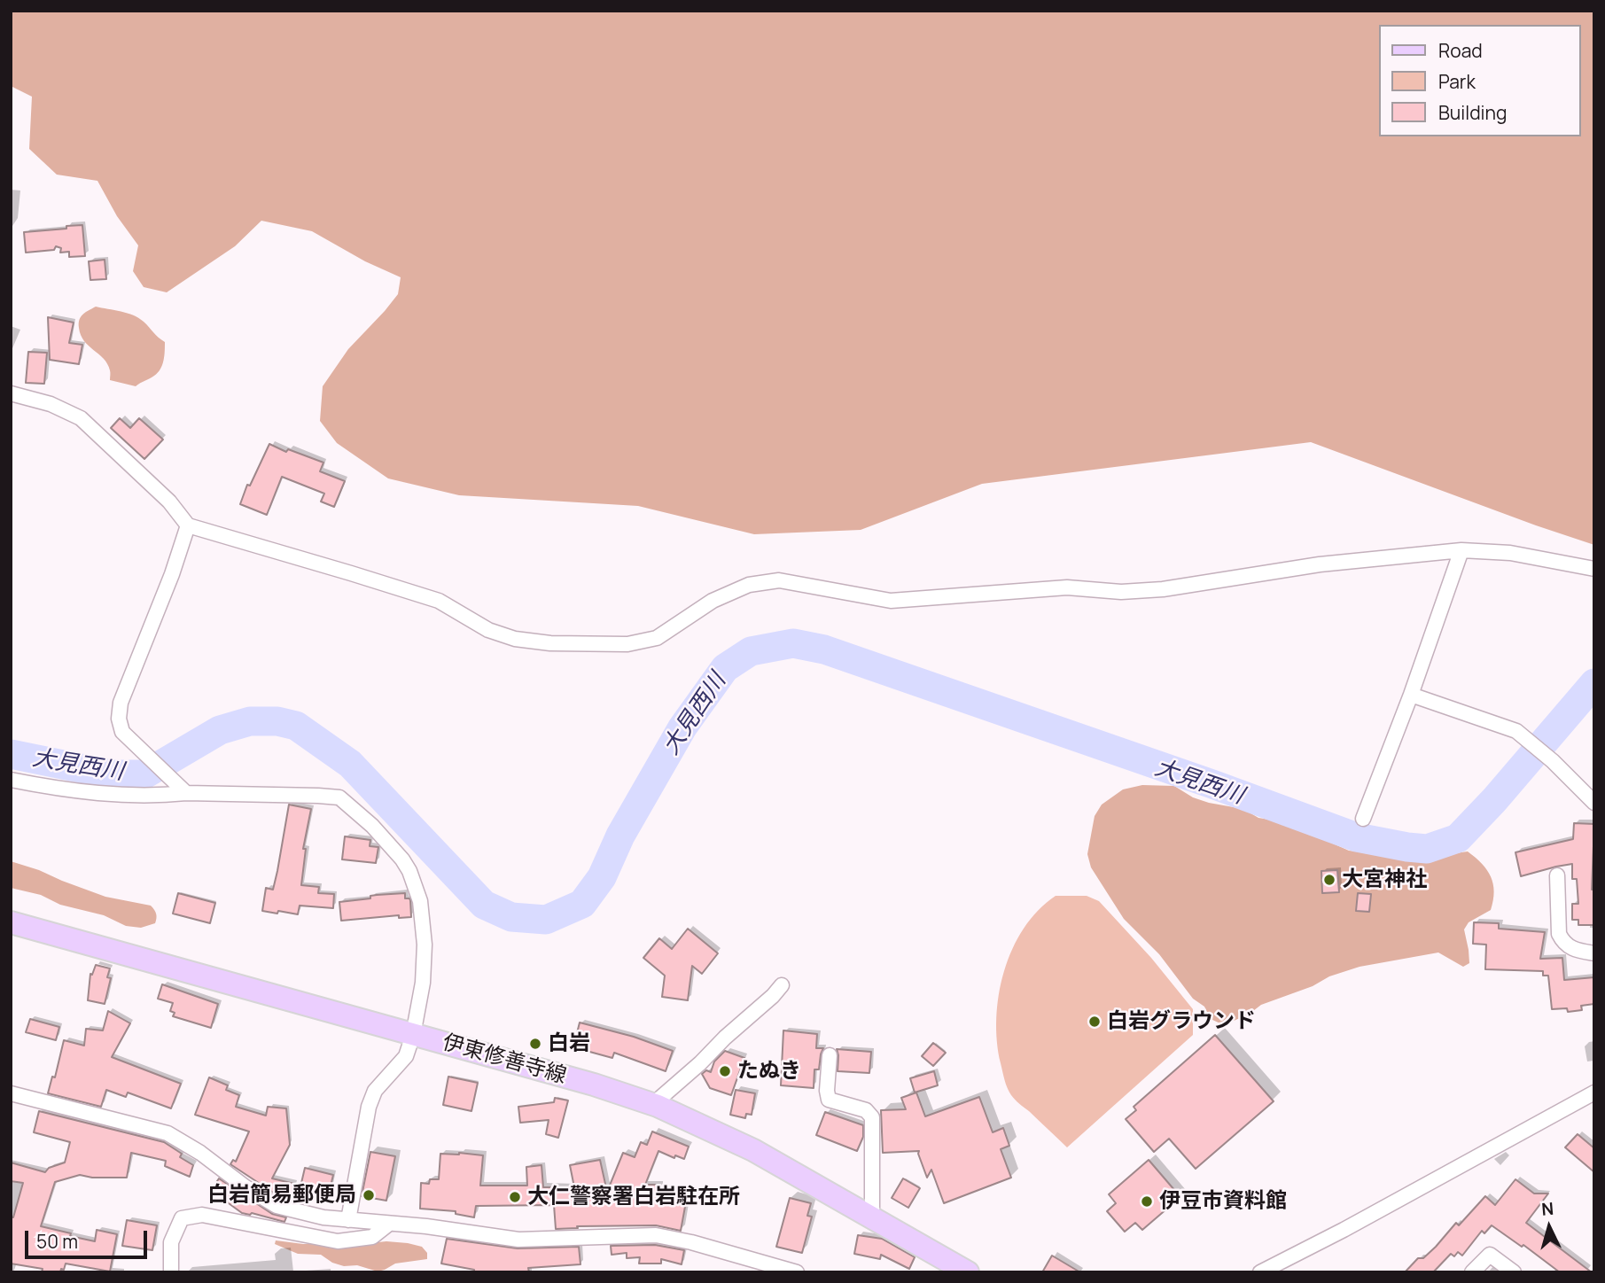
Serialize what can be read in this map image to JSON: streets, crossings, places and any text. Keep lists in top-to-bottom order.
{
  "streets": {
    "main road": ["伊東修善寺線"]
  },
  "water": ["大見西川"],
  "places": [
    "大宮神社",
    "白岩グラウンド",
    "白岩",
    "たぬき",
    "白岩簡易郵便局",
    "大仁警察署白岩駐在所",
    "伊豆市資料館"
  ],
  "legend": ["Road", "Park", "Building"],
  "scale_bar": "50 m",
  "north": "top"
}
